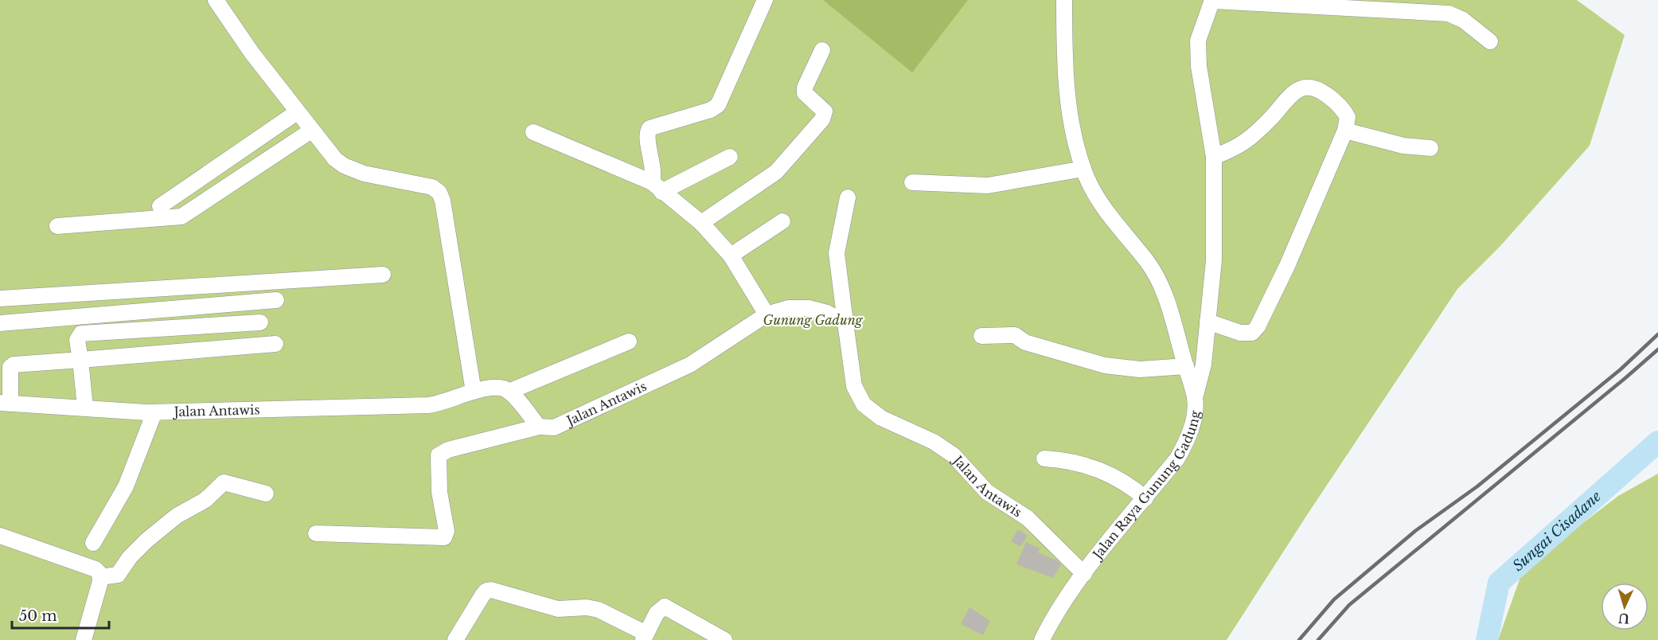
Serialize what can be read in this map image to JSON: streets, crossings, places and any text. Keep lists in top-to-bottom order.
{
  "streets": {
    "street": ["Jalan Antawis", "Jalan Raya Gunung Gadung"]
  },
  "crossings": [
    ["Jalan Antawis", "Jalan Raya Gunung Gadung"]
  ],
  "water": ["Sungai Cisadane"],
  "parks": ["Gunung Gadung"],
  "scale_bar": "50 m",
  "north": "bottom"
}
